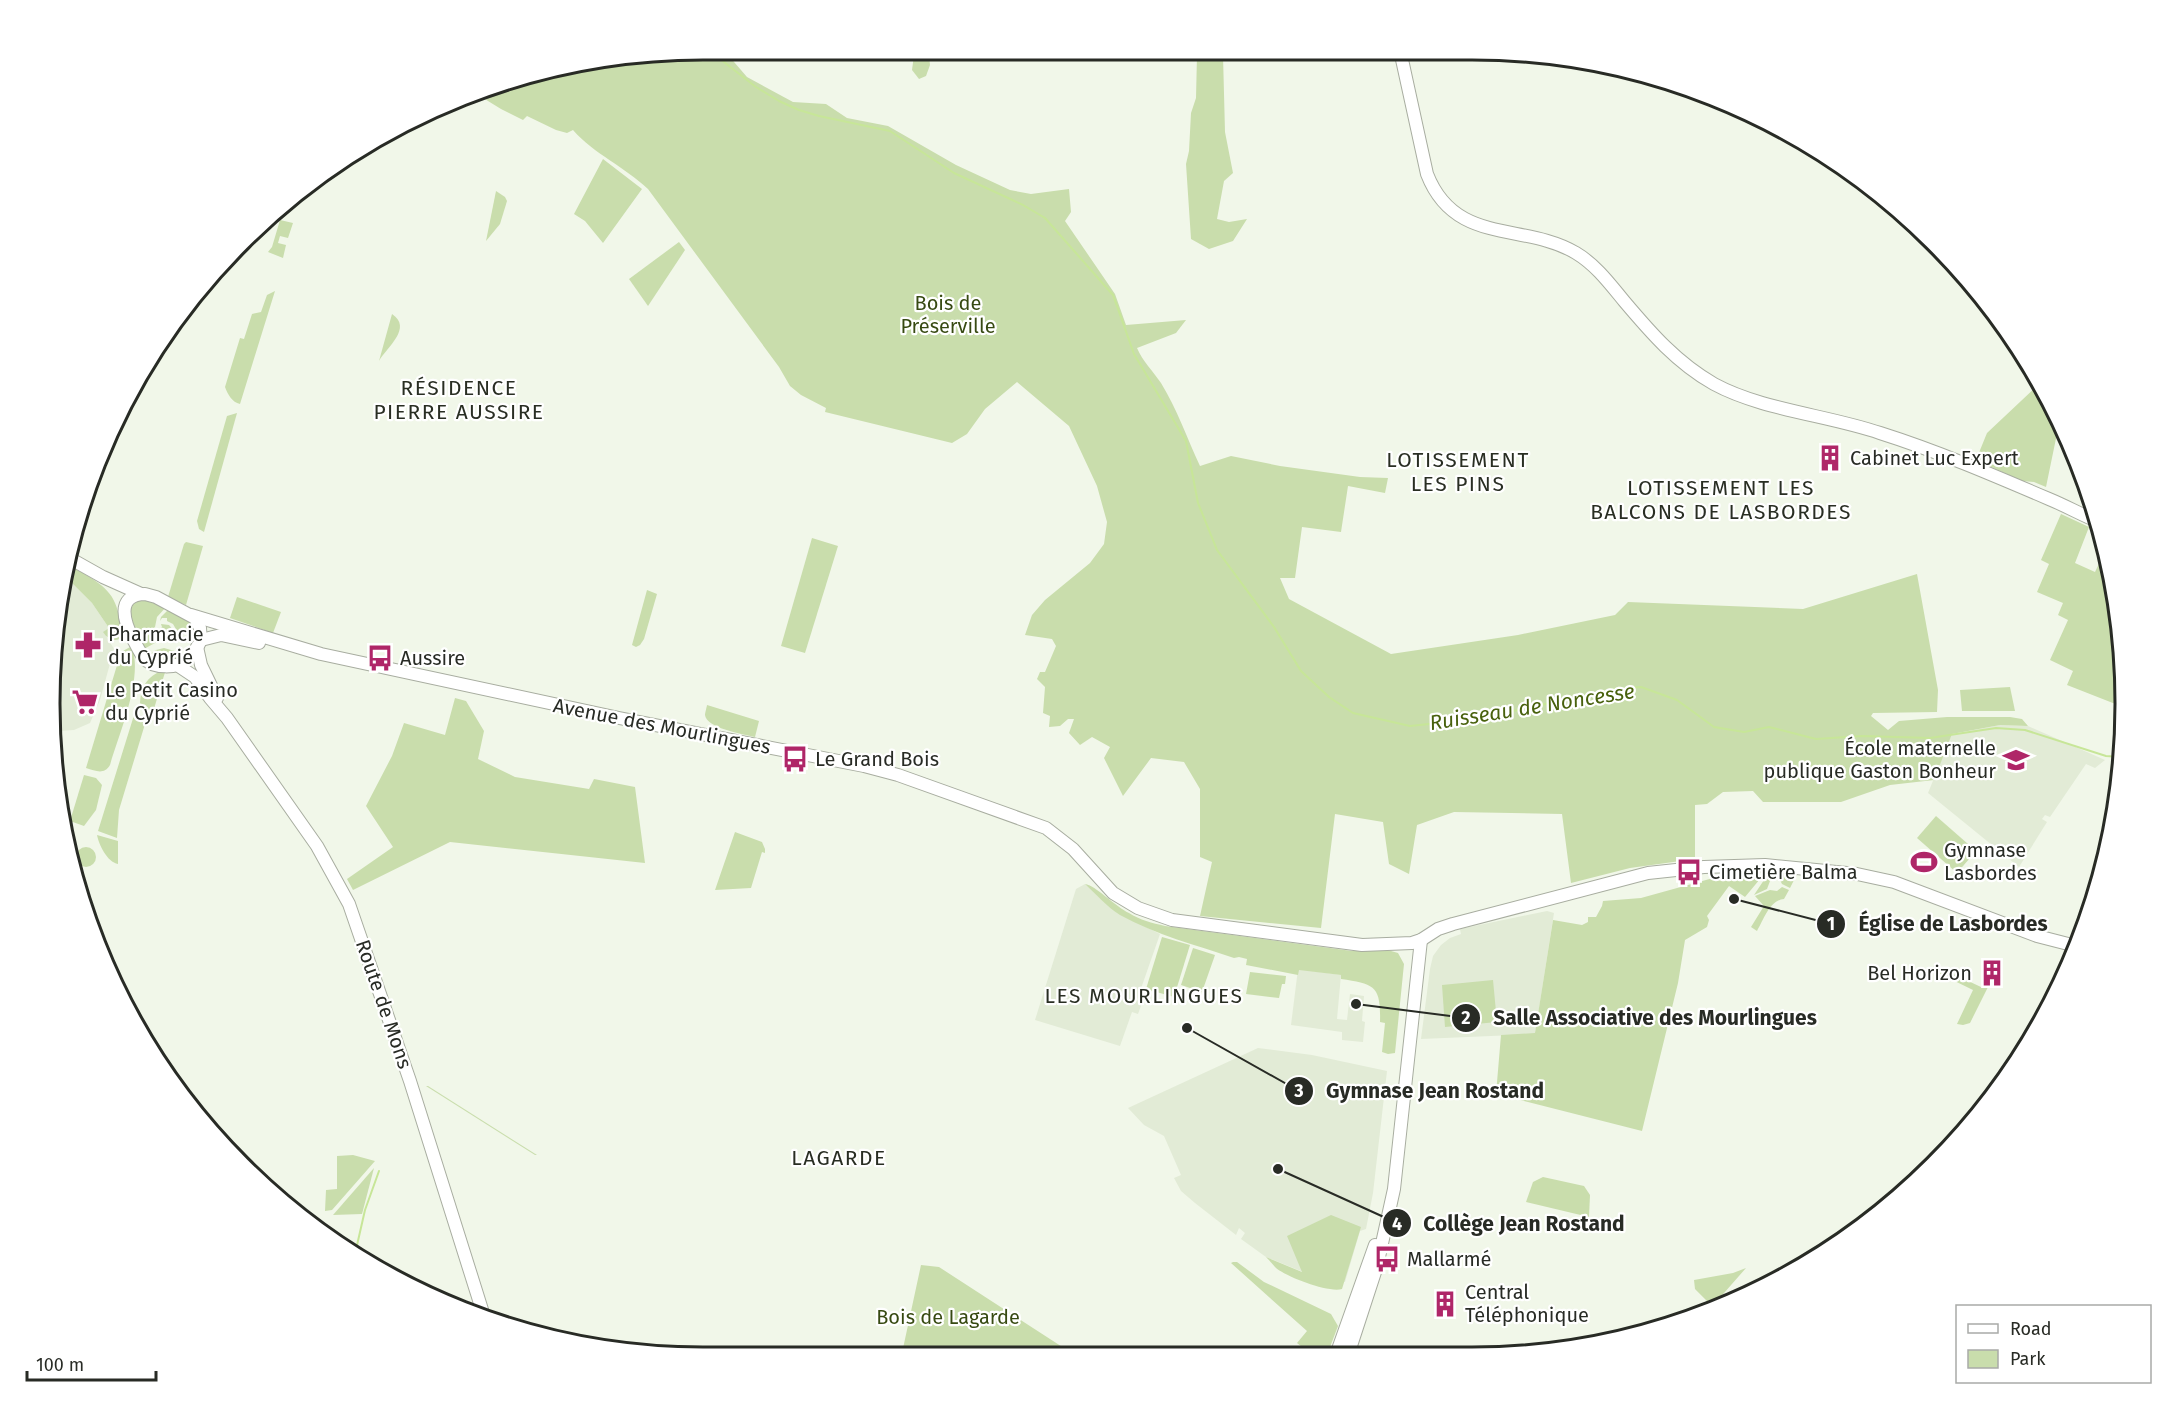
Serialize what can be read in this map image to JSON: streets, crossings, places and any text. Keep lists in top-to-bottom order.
{
  "streets": {
    "street": ["Avenue des Mourlingues", "Route de Mons"]
  },
  "crossings": [
    ["Avenue des Mourlingues", "Route de Mons"]
  ],
  "districts": [
    "RÉSIDENCE PIERRE AUSSIRE",
    "LOTISSEMENT LES PINS",
    "LOTISSEMENT LES BALCONS DE LASBORDES",
    "LES MOURLINGUES",
    "LAGARDE"
  ],
  "water": ["Ruisseau de Noncesse"],
  "parks": ["Bois de Préserville", "Bois de Lagarde"],
  "places": {
    "building": ["Cabinet Luc Expert", "Bel Horizon", "Central Téléphonique"],
    "pharmacy": ["Pharmacie du Cyprié"],
    "bus stop": [
      "Aussire",
      "Le Grand Bois",
      "Cimetière Balma",
      "Mallarmé"
    ],
    "supermarket": ["Le Petit Casino du Cyprié"],
    "school or university": ["École maternelle publique Gaston Bonheur"],
    "sports": ["Gymnase Lasbordes"],
    "other": [
      "Église de Lasbordes",
      "Salle Associative des Mourlingues",
      "Gymnase Jean Rostand",
      "Collège Jean Rostand"
    ]
  },
  "legend": ["Road", "Park"],
  "scale_bar": "100 m"
}
